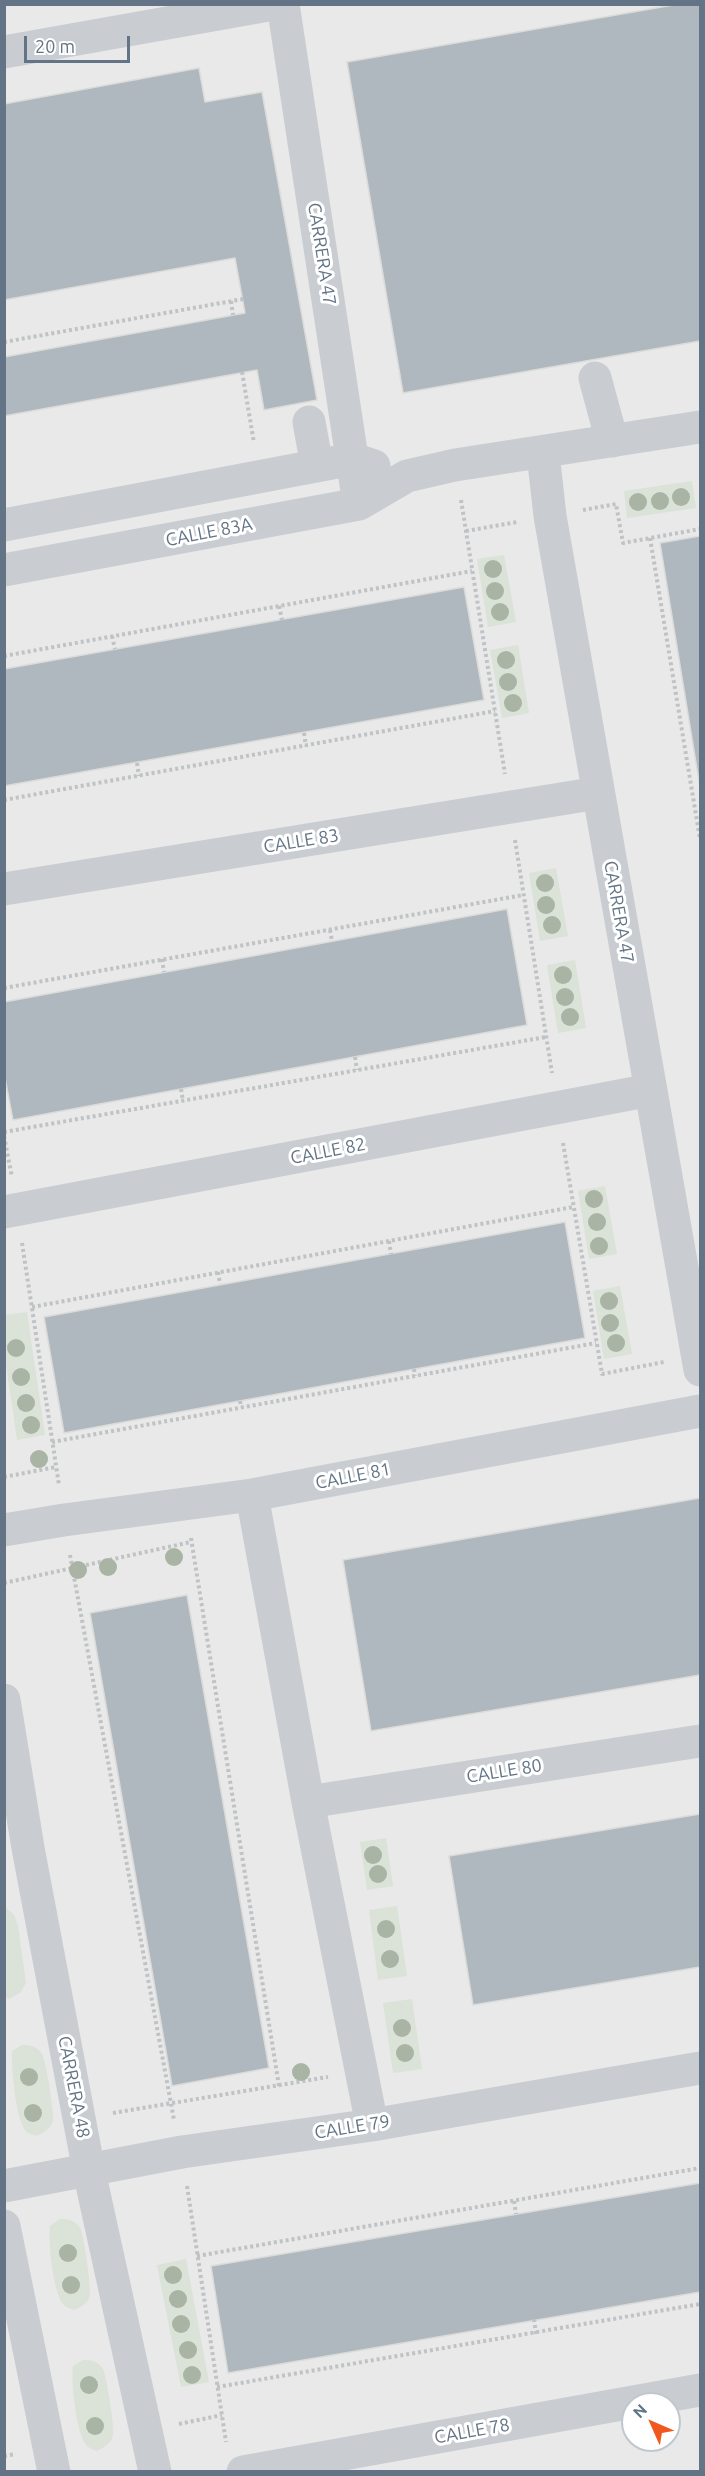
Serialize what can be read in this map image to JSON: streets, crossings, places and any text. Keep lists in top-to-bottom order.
{
  "streets": {
    "street": [
      "CARRERA 47",
      "CALLE 83A",
      "CALLE 83",
      "CALLE 82",
      "CALLE 81",
      "CALLE 80",
      "CARRERA 48",
      "CALLE 79",
      "CALLE 78"
    ]
  },
  "crossings": [
    ["CARRERA 47", "CALLE 83A"],
    ["CARRERA 47", "CALLE 83"],
    ["CARRERA 47", "CALLE 82"],
    ["CARRERA 48", "CALLE 79"]
  ],
  "scale_bar": "20 m",
  "north": "top left"
}
